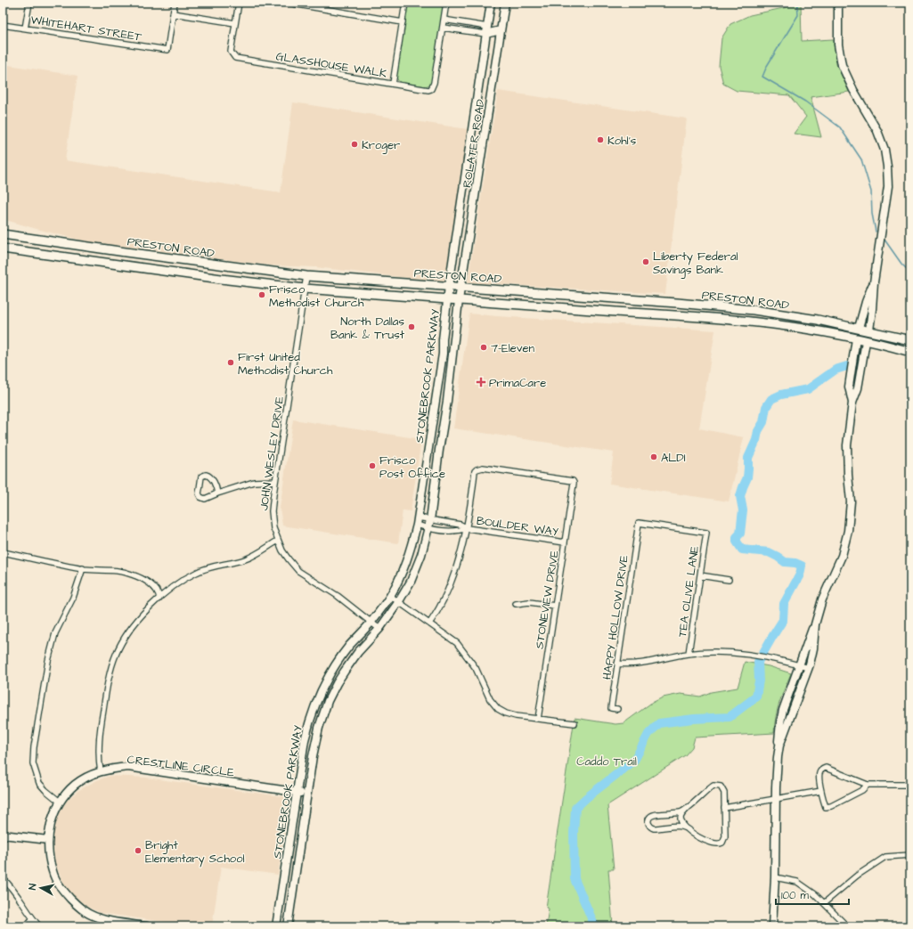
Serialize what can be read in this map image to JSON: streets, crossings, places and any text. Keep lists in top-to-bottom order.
{
  "streets": {
    "main road": [
      "ROLATER ROAD",
      "PRESTON ROAD",
      "STONEBROOK PARKWAY",
      "CRESTLINE CIRCLE"
    ],
    "street": [
      "WHITEHART STREET",
      "GLASSHOUSE WALK",
      "JOHN WESLEY DRIVE",
      "BOULDER WAY",
      "TEA OLIVE LANE",
      "STONEVIEW DRIVE",
      "HAPPY HOLLOW DRIVE"
    ]
  },
  "crossings": [
    ["ROLATER ROAD", "PRESTON ROAD"],
    ["ROLATER ROAD", "STONEBROOK PARKWAY"],
    ["PRESTON ROAD", "STONEBROOK PARKWAY"],
    ["PRESTON ROAD", "JOHN WESLEY DRIVE"],
    ["STONEBROOK PARKWAY", "JOHN WESLEY DRIVE"],
    ["STONEBROOK PARKWAY", "BOULDER WAY"],
    ["STONEBROOK PARKWAY", "CRESTLINE CIRCLE"],
    ["BOULDER WAY", "STONEVIEW DRIVE"],
    ["TEA OLIVE LANE", "HAPPY HOLLOW DRIVE"]
  ],
  "parks": ["Caddo Trail"],
  "places": {
    "other": [
      "Kohl's",
      "Kroger",
      "Liberty Federal Savings Bank",
      "Frisco Methodist Church",
      "North Dallas Bank & Trust",
      "7-Eleven",
      "First United Methodist Church",
      "ALDI",
      "Frisco Post Office",
      "Bright Elementary School"
    ],
    "health": ["PrimaCare"]
  },
  "scale_bar": "100 m",
  "north": "left"
}
